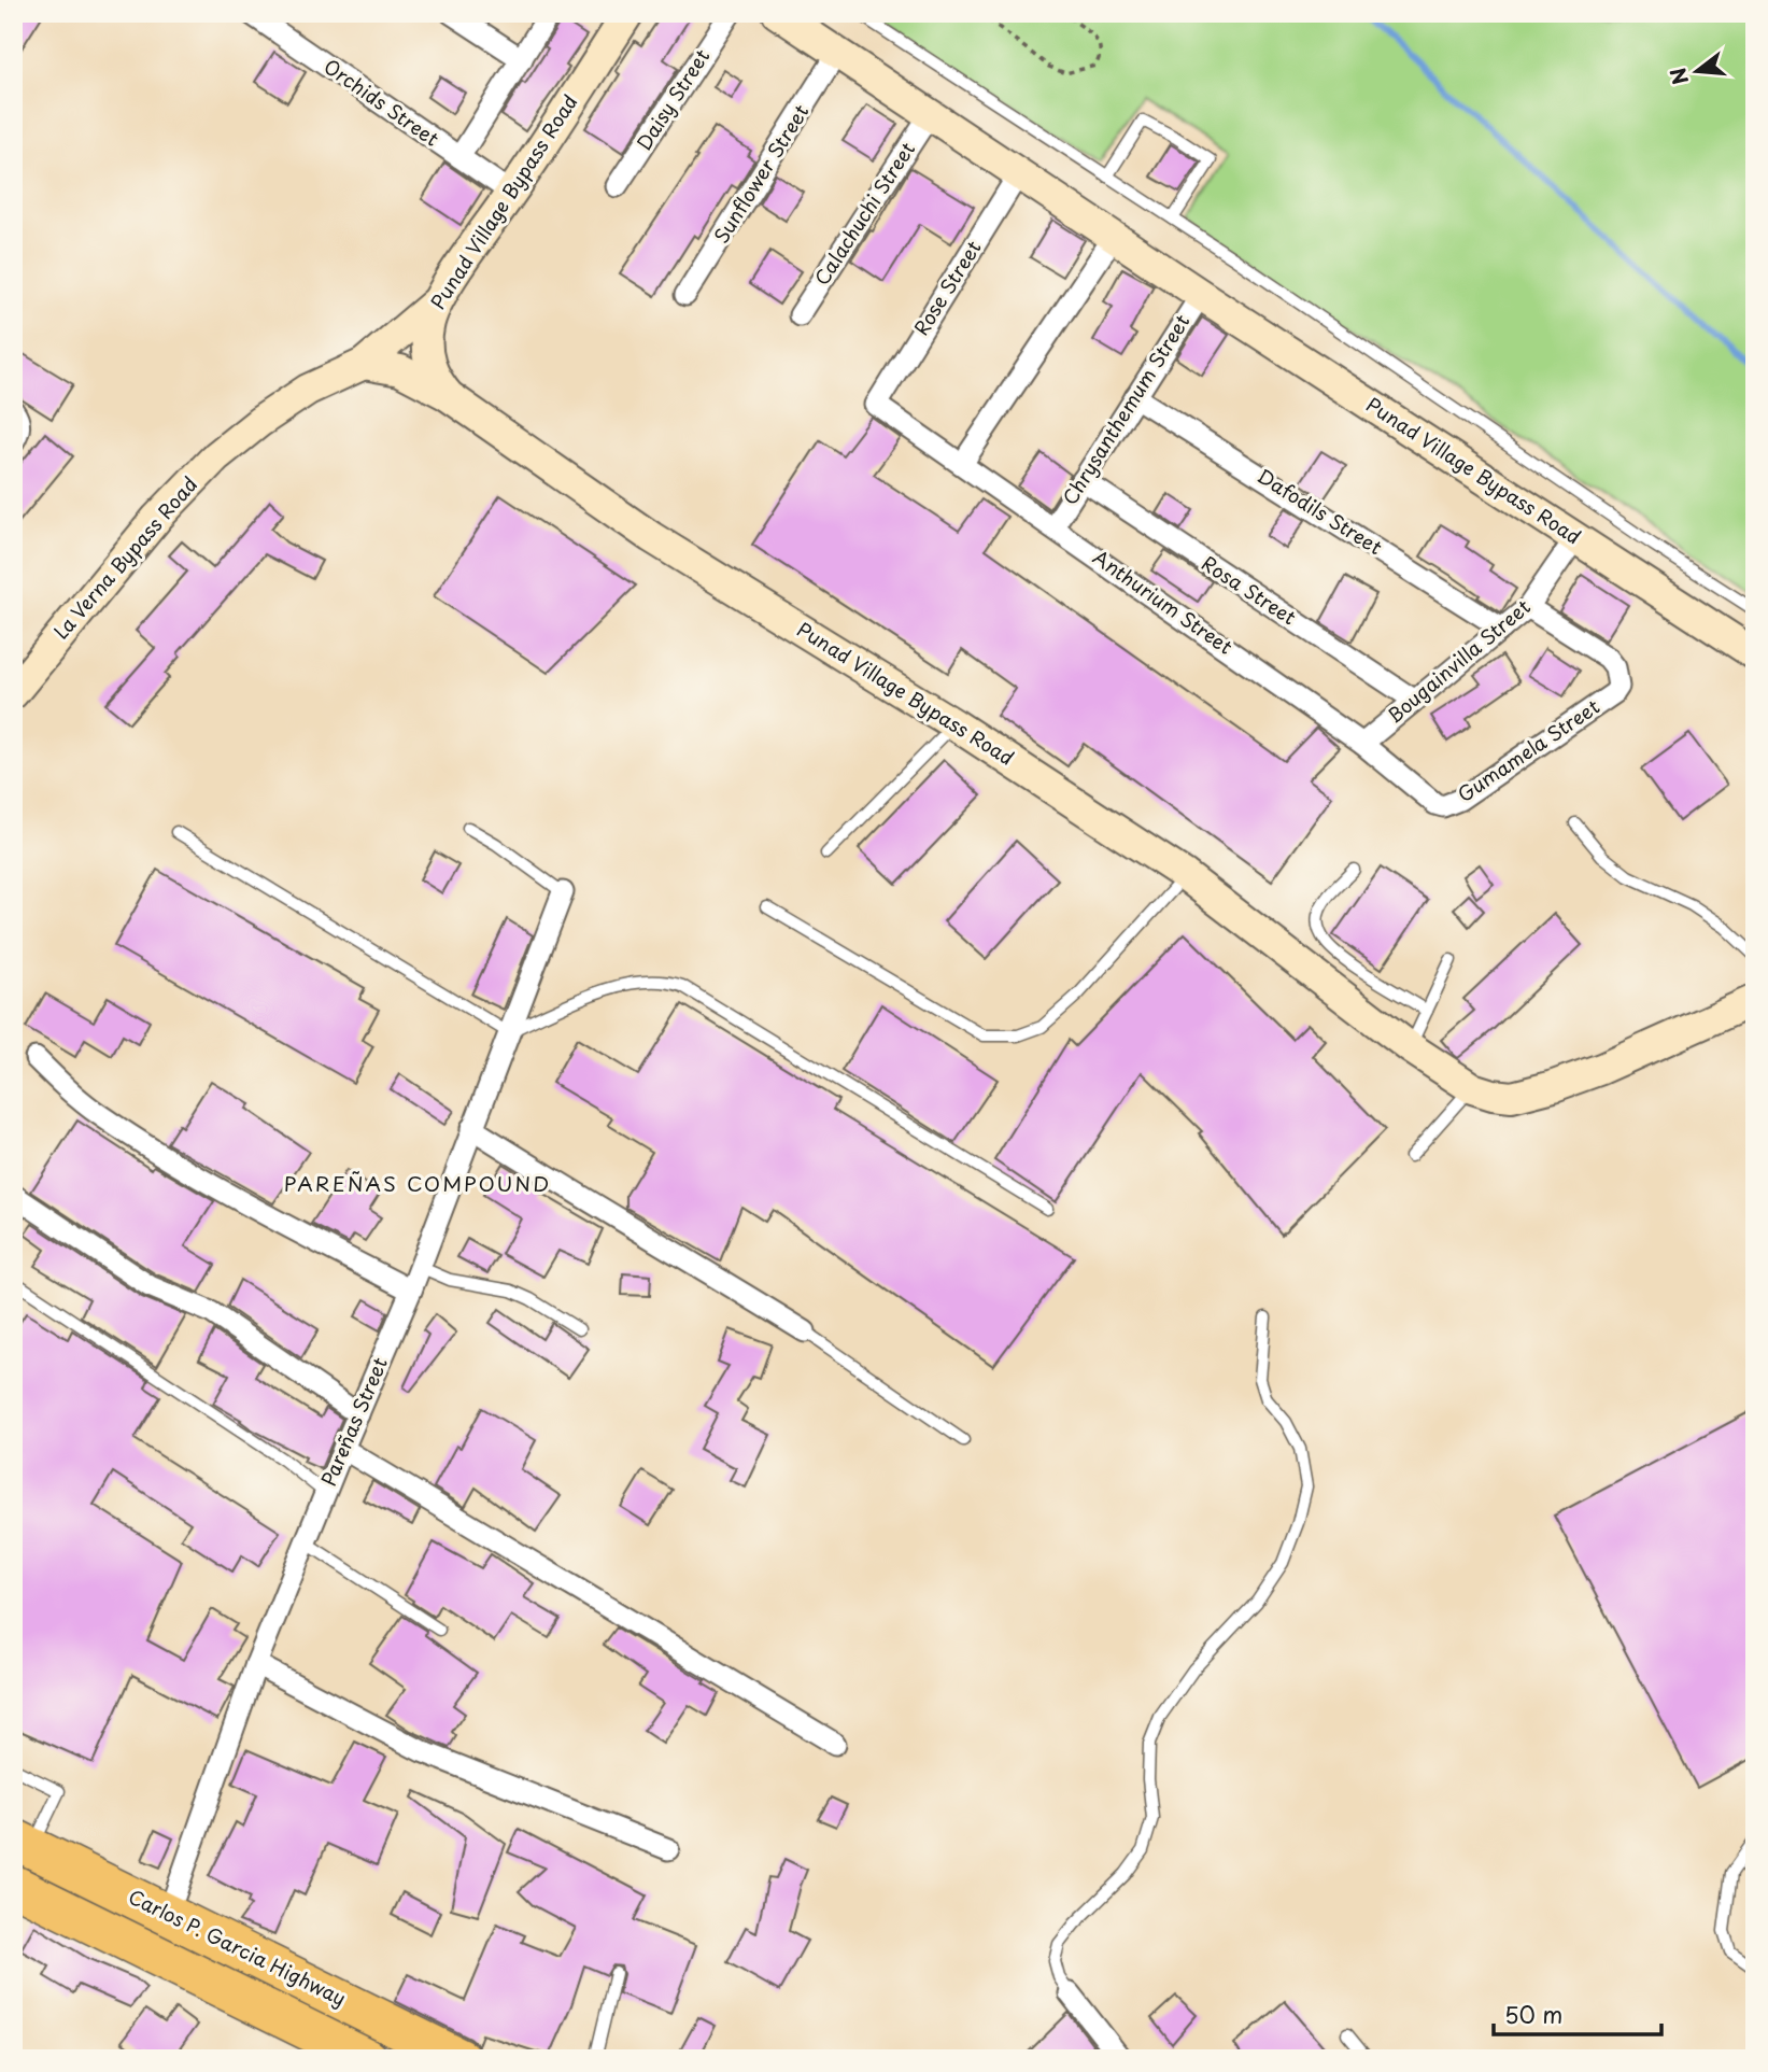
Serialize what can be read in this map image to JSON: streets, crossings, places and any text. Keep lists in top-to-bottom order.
{
  "streets": {
    "highway": ["Carlos P. Garcia Highway"],
    "main road": ["Punad Village Bypass Road", "La Verna Bypass Road"],
    "street": [
      "Daisy Street",
      "Orchids Street",
      "Sunflower Street",
      "Calachuchi Street",
      "Rose Street",
      "Chrysanthemum Street",
      "Dafodils Street",
      "Rosa Street",
      "Anthurium Street",
      "Bougainvilla Street",
      "Gumamela Street",
      "Pareñas Street"
    ]
  },
  "crossings": [
    ["Orchids Street", "Punad Village Bypass Road"],
    ["Sunflower Street", "Punad Village Bypass Road"],
    ["Punad Village Bypass Road", "Calachuchi Street"],
    ["Punad Village Bypass Road", "Rose Street"],
    ["Punad Village Bypass Road", "Chrysanthemum Street"],
    ["Punad Village Bypass Road", "La Verna Bypass Road"],
    ["Punad Village Bypass Road", "Bougainvilla Street"],
    ["Rose Street", "Anthurium Street"],
    ["Chrysanthemum Street", "Dafodils Street"],
    ["Chrysanthemum Street", "Rosa Street"],
    ["Chrysanthemum Street", "Anthurium Street"],
    ["Dafodils Street", "Bougainvilla Street"],
    ["Rosa Street", "Bougainvilla Street"],
    ["Anthurium Street", "Bougainvilla Street"],
    ["Anthurium Street", "Gumamela Street"],
    ["Bougainvilla Street", "Gumamela Street"],
    ["Pareñas Street", "Carlos P. Garcia Highway"]
  ],
  "districts": ["PAREÑAS COMPOUND"],
  "scale_bar": "50 m",
  "north": "left"
}
